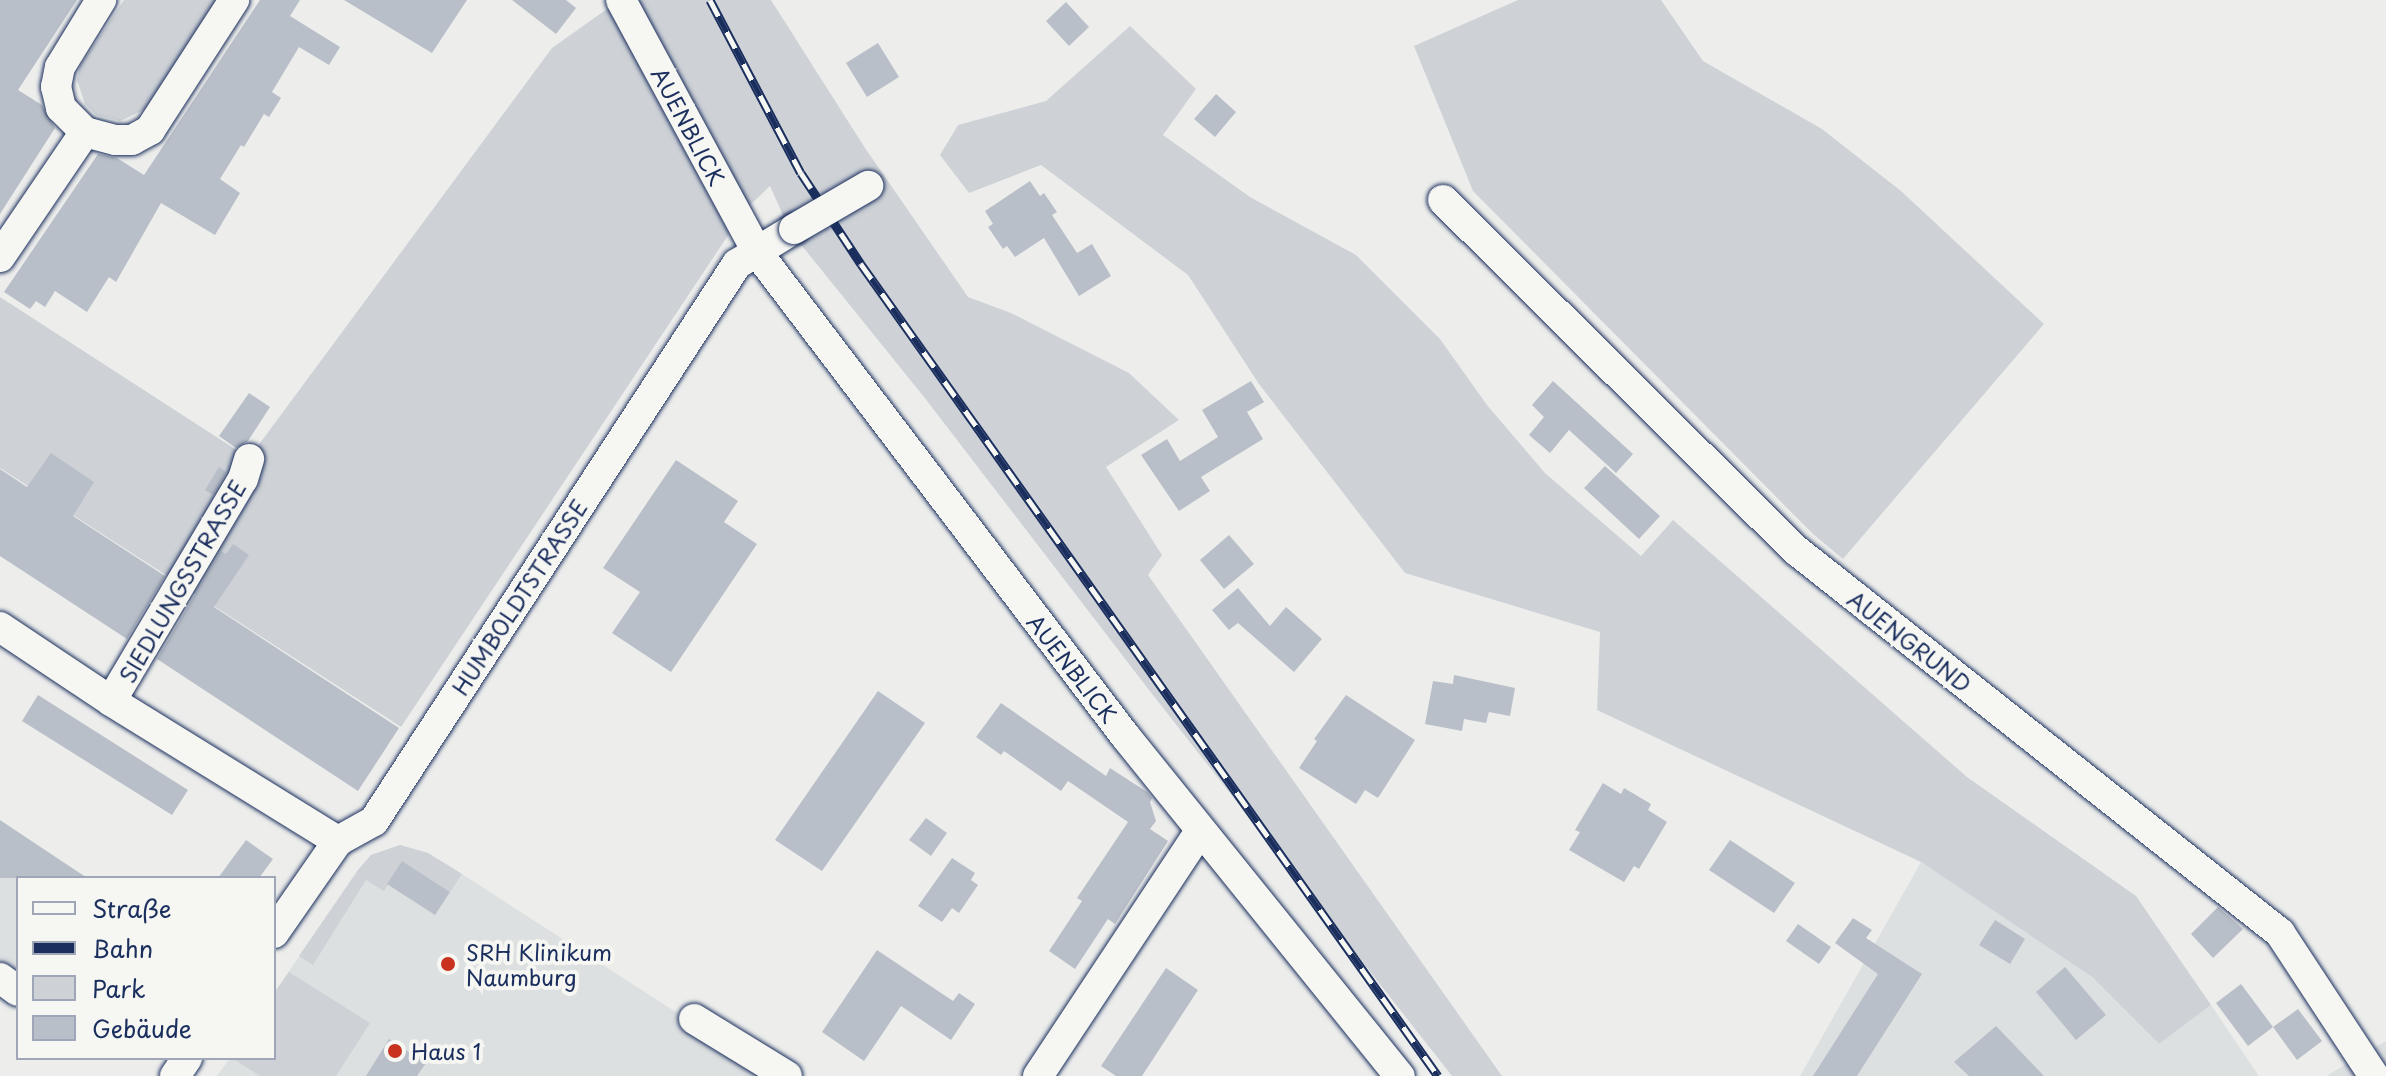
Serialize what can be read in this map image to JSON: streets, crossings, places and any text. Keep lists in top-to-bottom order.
{
  "streets": {
    "street": [
      "AUENBLICK",
      "SIEDLUNGSSTRASSE",
      "HUMBOLDTSTRASSE",
      "AUENGRUND"
    ]
  },
  "crossings": [
    ["AUENBLICK", "HUMBOLDTSTRASSE"],
    ["SIEDLUNGSSTRASSE", "HUMBOLDTSTRASSE"]
  ],
  "places": ["SRH Klinikum Naumburg", "Haus 1"],
  "legend": [
    "Straße",
    "Bahn",
    "Park",
    "Gebäude"
  ]
}
